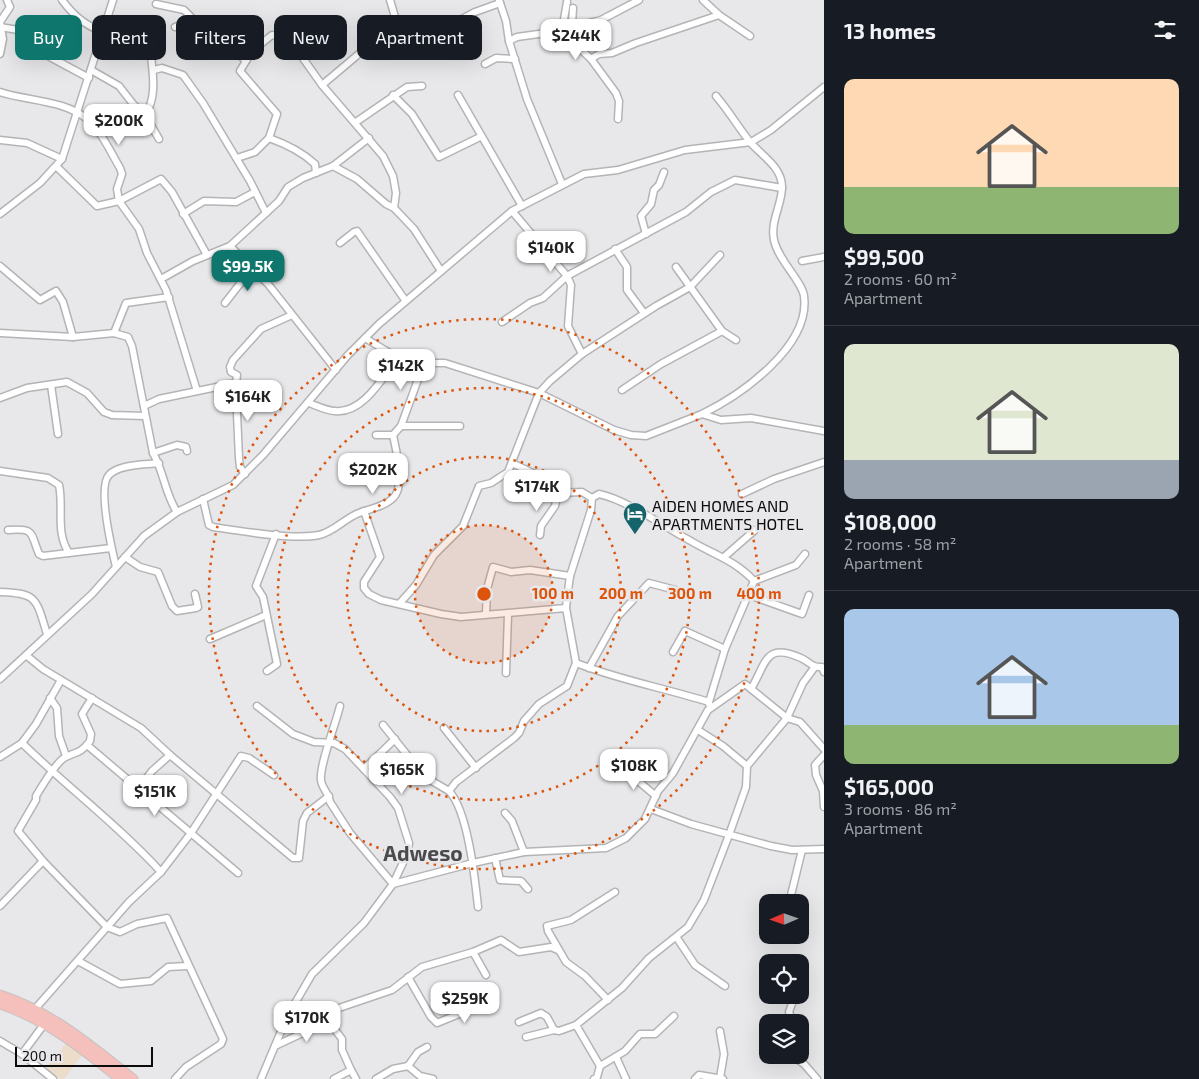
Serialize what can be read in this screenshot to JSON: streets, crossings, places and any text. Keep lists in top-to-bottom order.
{
  "districts": ["Adweso"],
  "places": {
    "hotel": ["AIDEN HOMES AND APARTMENTS HOTEL"]
  },
  "scale_bar": "200 m",
  "north": "left",
  "page": {
    "heading": "13 homes",
    "chip": [
      "Buy",
      "Rent",
      "Filters",
      "New",
      "Apartment"
    ],
    "price": [
      "$244K",
      "$200K",
      "$140K",
      "$99.5K",
      "$142K",
      "$164K",
      "$202K",
      "$174K",
      "$108K",
      "$165K",
      "$151K",
      "$259K",
      "$170K"
    ],
    "list": [
      {
        "name": "$99,500",
        "note": "2 rooms · 60 m² · Apartment"
      },
      {
        "name": "$108,000",
        "note": "2 rooms · 58 m² · Apartment"
      },
      {
        "name": "$165,000",
        "note": "3 rooms · 86 m² · Apartment"
      }
    ],
    "scale": "200 m"
  },
  "rings": [
    "100 m",
    "200 m",
    "300 m",
    "400 m"
  ]
}
